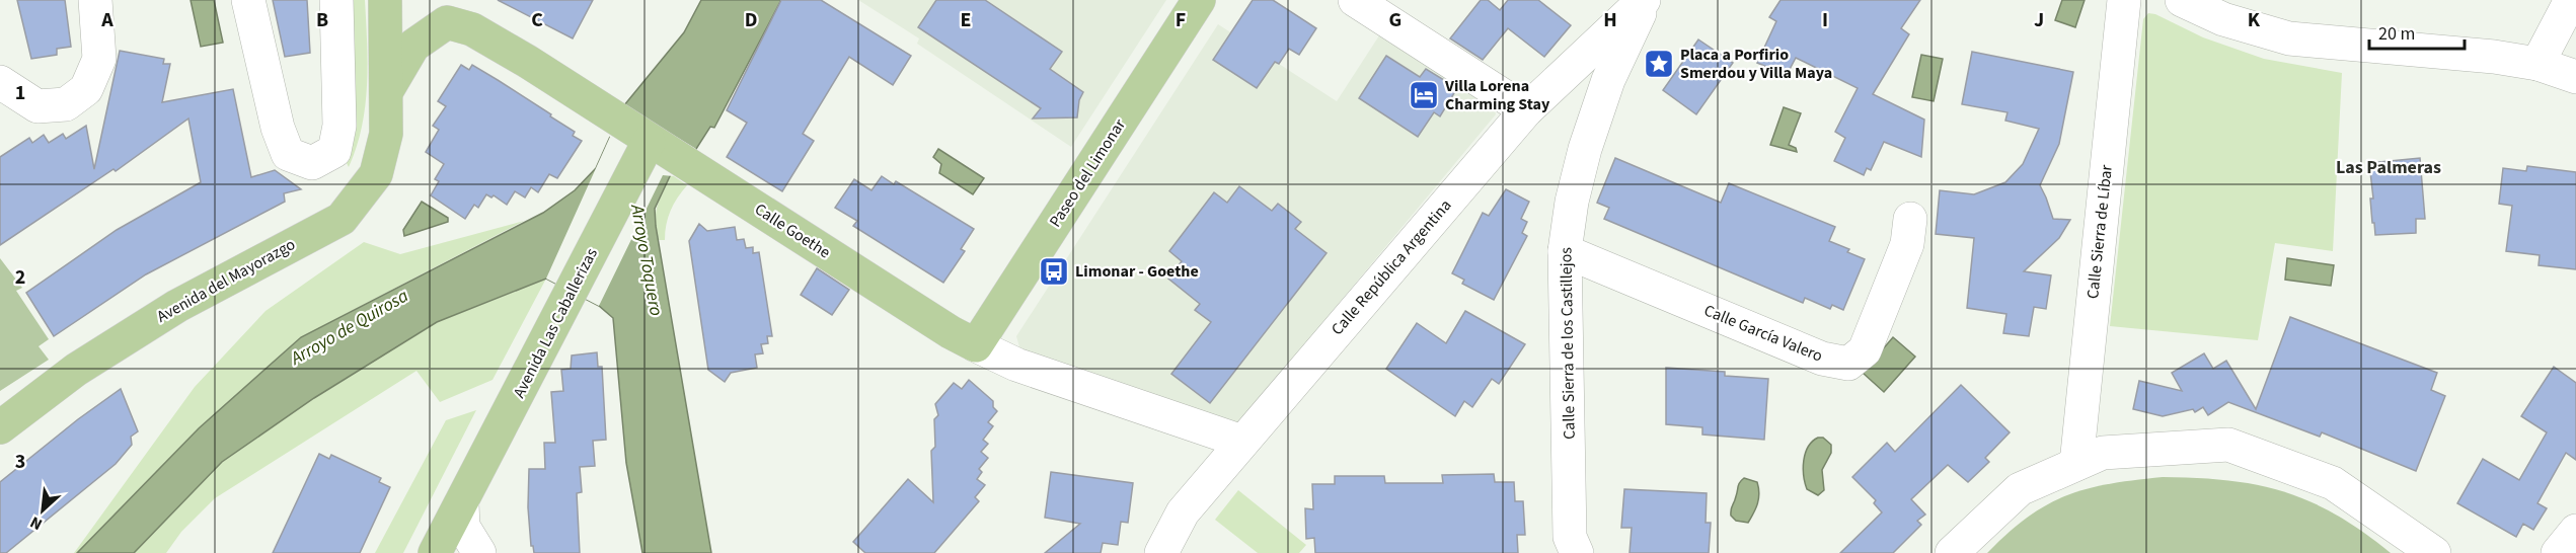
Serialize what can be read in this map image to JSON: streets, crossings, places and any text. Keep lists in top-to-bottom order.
{
  "streets": {
    "main road": [
      "Paseo del Limonar",
      "Calle Goethe",
      "Avenida del Mayorazgo",
      "Avenida Las Caballerizas"
    ],
    "street": [
      "Calle Sierra de Líbar",
      "Calle República Argentina",
      "Calle García Valero",
      "Calle Sierra de los Castillejos"
    ]
  },
  "crossings": [
    ["Paseo del Limonar", "Calle Goethe"],
    ["Calle Goethe", "Calle República Argentina"],
    ["Calle Goethe", "Avenida del Mayorazgo"],
    ["Calle Goethe", "Avenida Las Caballerizas"],
    ["Calle República Argentina", "Calle Sierra de los Castillejos"],
    ["Calle García Valero", "Calle Sierra de los Castillejos"]
  ],
  "districts": ["Las Palmeras"],
  "water": ["Arroyo Toquero", "Arroyo de Quirosa"],
  "places": {
    "place": ["Placa a Porfirio Smerdou y Villa Maya"],
    "hotel": ["Villa Lorena Charming Stay"],
    "bus stop": ["Limonar - Goethe"]
  },
  "scale_bar": "20 m",
  "north": "bottom left",
  "grid": {
    "columns": [
      "A",
      "B",
      "C",
      "D",
      "E",
      "F",
      "G",
      "H",
      "I",
      "J",
      "K"
    ],
    "rows": ["1", "2", "3"]
  }
}
